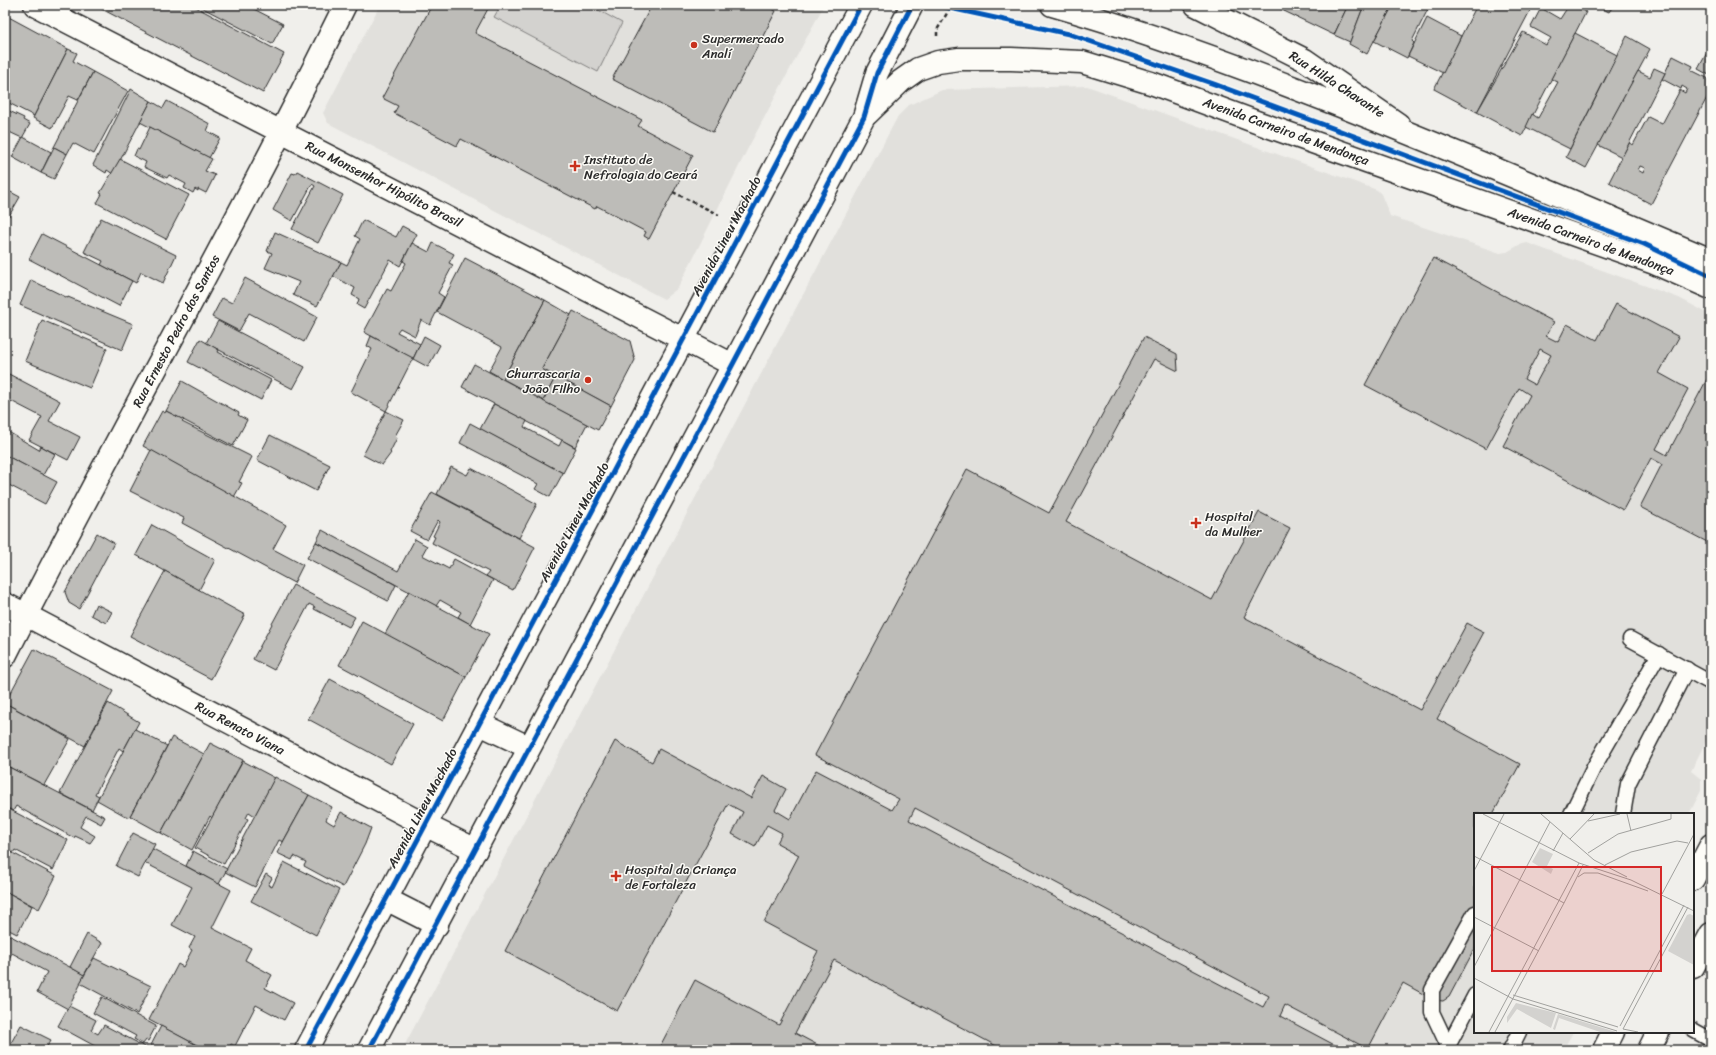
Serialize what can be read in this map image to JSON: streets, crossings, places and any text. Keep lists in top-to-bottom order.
{
  "streets": {
    "street": [
      "Rua Hilda Chavante",
      "Avenida Carneiro de Mendonça",
      "Rua Monsenhor Hipólito Brasil",
      "Avenida Lineu Machado",
      "Rua Ernesto Pedro dos Santos",
      "Rua Renato Viana"
    ]
  },
  "crossings": [
    ["Rua Hilda Chavante", "Avenida Carneiro de Mendonça"],
    ["Rua Monsenhor Hipólito Brasil", "Avenida Lineu Machado"],
    ["Rua Monsenhor Hipólito Brasil", "Rua Ernesto Pedro dos Santos"],
    ["Avenida Lineu Machado", "Rua Renato Viana"],
    ["Rua Ernesto Pedro dos Santos", "Rua Renato Viana"]
  ],
  "places": {
    "other": ["Supermercado Analí", "Churrascaria João Filho"],
    "health": ["Instituto de Nefrologia do Ceará", "Hospital da Mulher", "Hospital da Criança de Fortaleza"]
  }
}
